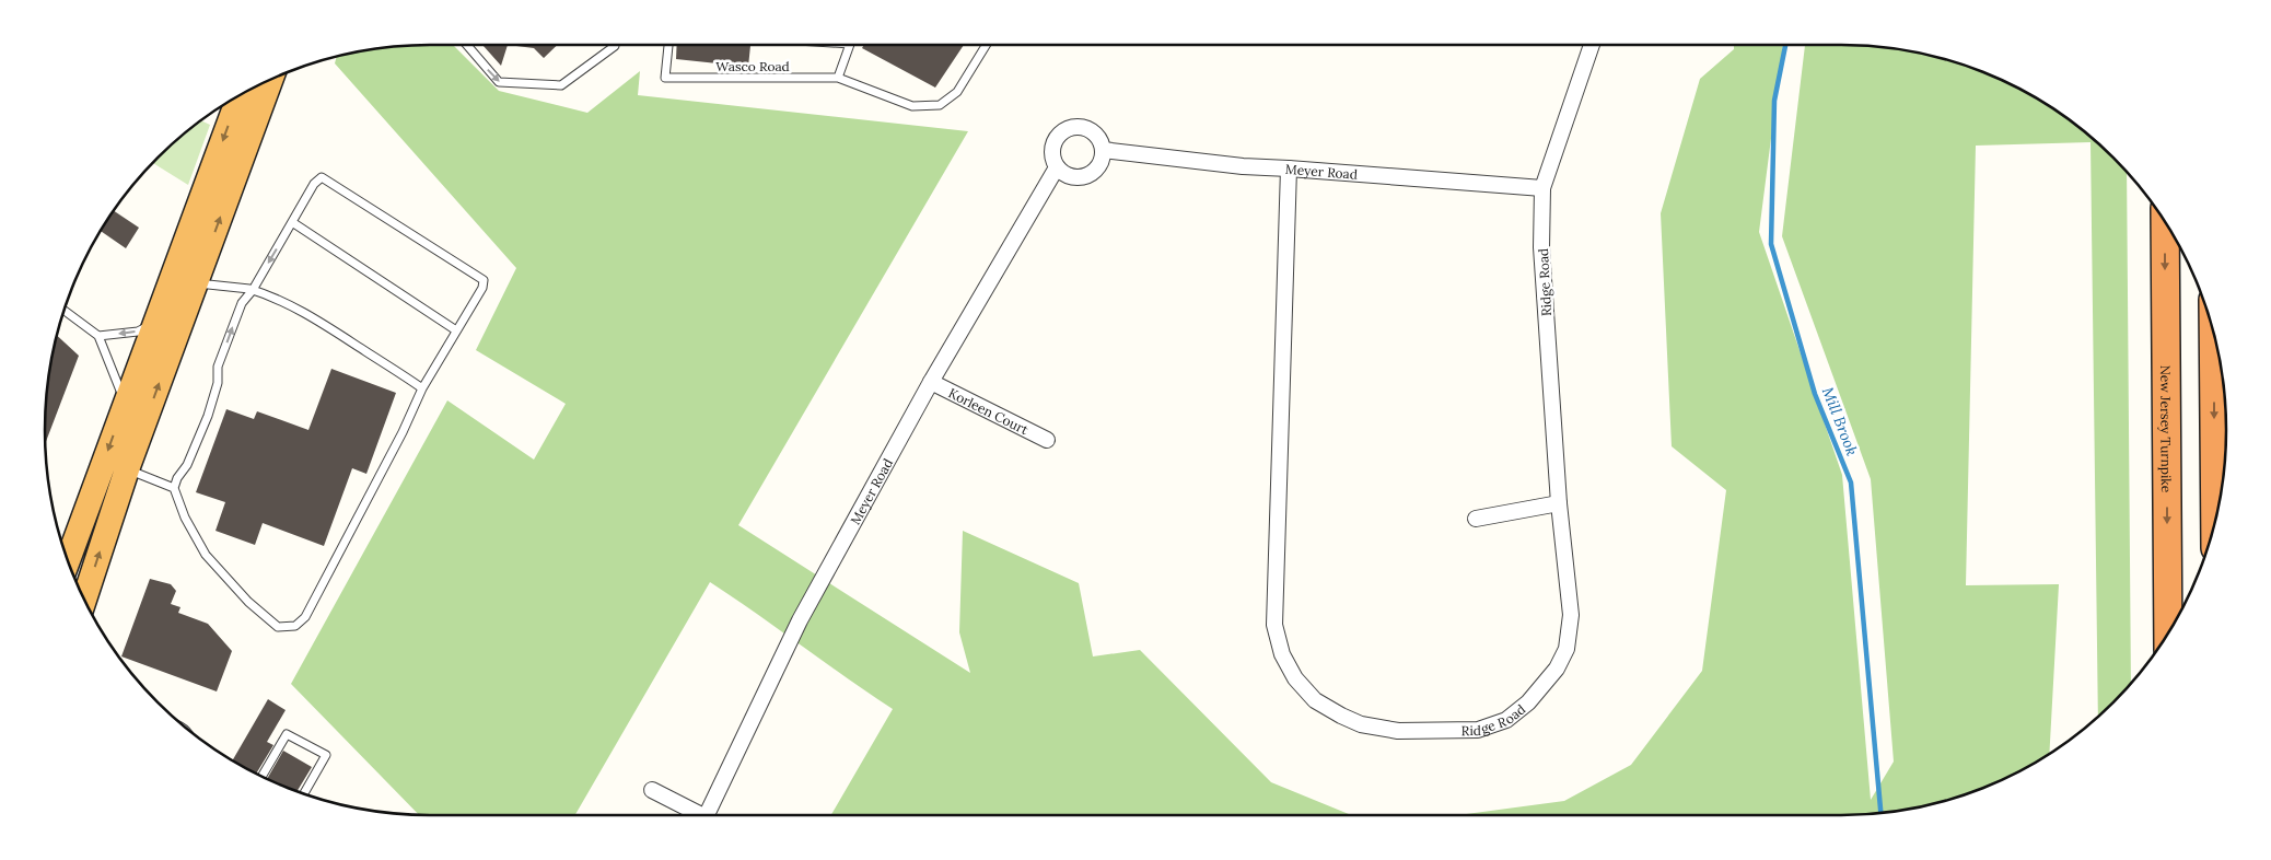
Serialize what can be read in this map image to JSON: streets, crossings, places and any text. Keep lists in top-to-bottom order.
{
  "streets": {
    "highway": ["New Jersey Turnpike"],
    "street": ["Meyer Road", "Ridge Road", "Korleen Court"],
    "lane": ["Wasco Road"]
  },
  "crossings": [
    ["Meyer Road", "Ridge Road"],
    ["Meyer Road", "Korleen Court"]
  ],
  "water": ["Mill Brook"]
}
